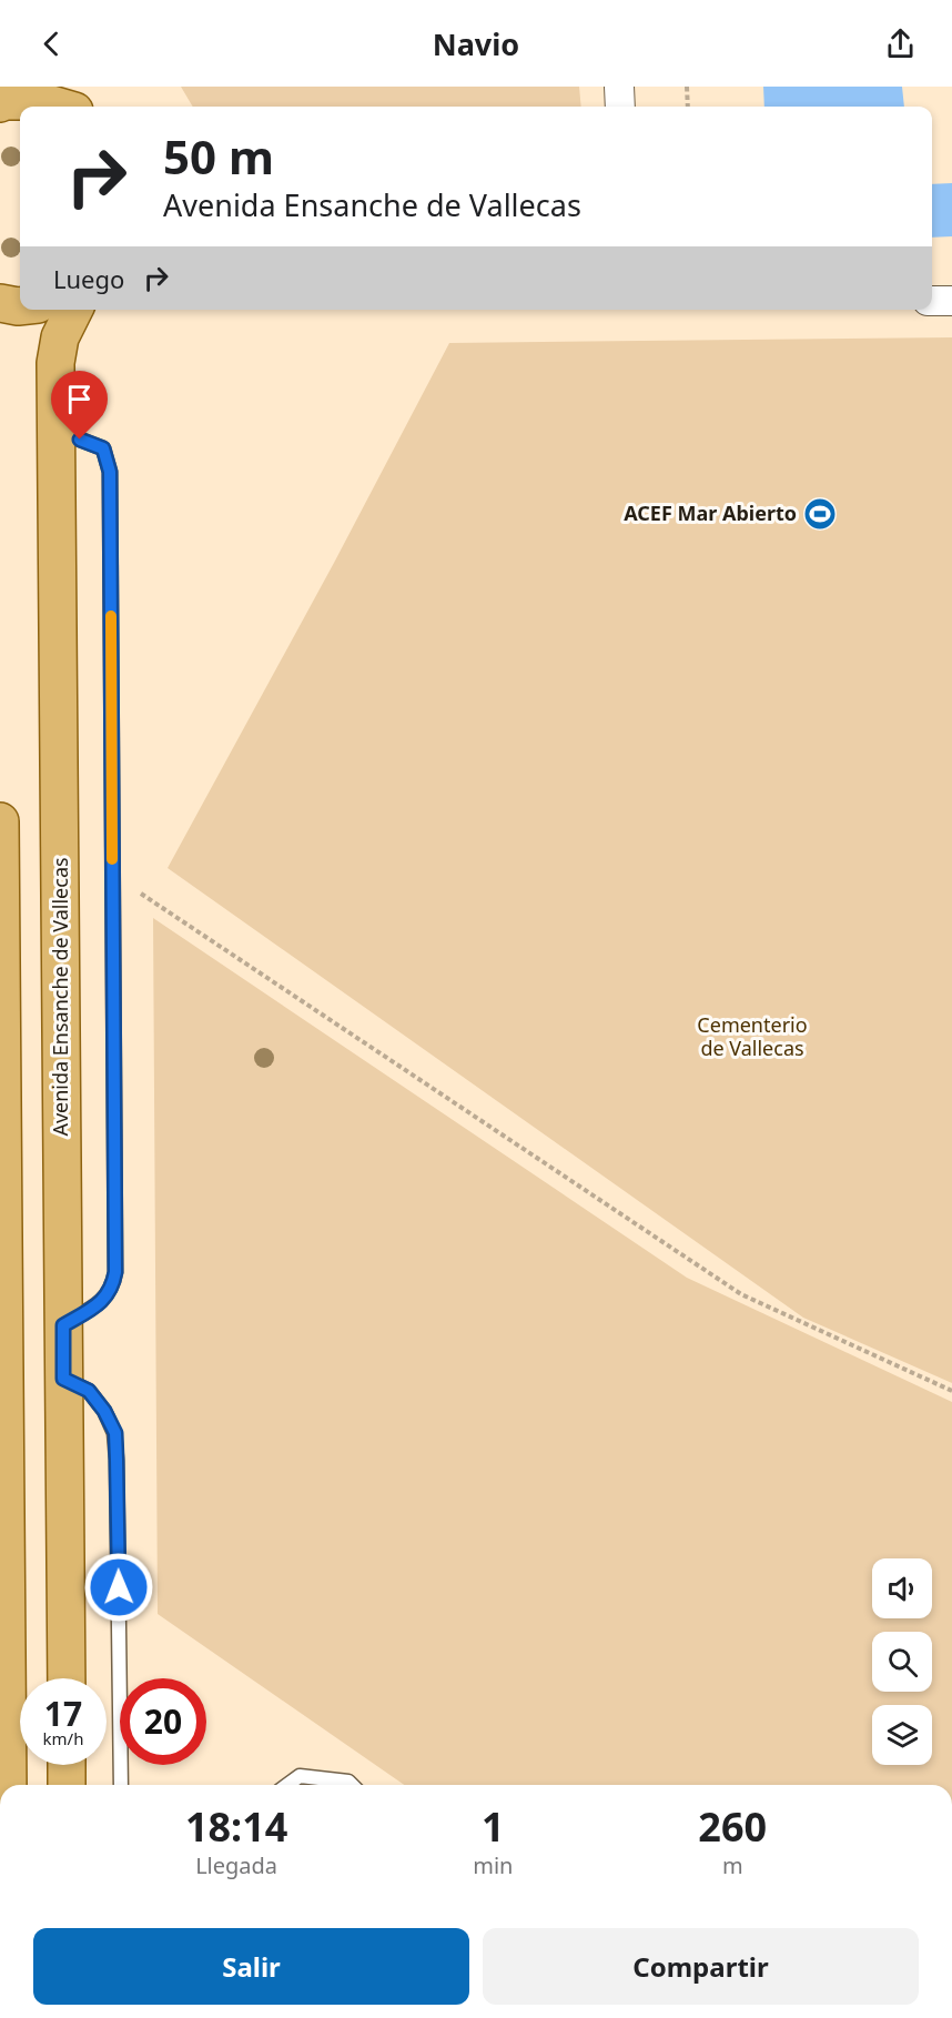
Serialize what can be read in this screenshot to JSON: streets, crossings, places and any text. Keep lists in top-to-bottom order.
{
  "streets": {
    "main road": ["Avenida Ensanche de Vallecas"]
  },
  "parks": ["Cementerio de Vallecas"],
  "places": {
    "sports": ["ACEF Mar Abierto"]
  },
  "page": {
    "header": "Navio",
    "turn": ["50 m", "Avenida Ensanche de Vallecas"],
    "then": "Luego",
    "speed": "17 km/h",
    "limit": "20",
    "eta": [
      "18:14",
      "Llegada",
      "1",
      "min",
      "260",
      "m"
    ],
    "buttons": ["Salir", "Compartir"]
  }
}
